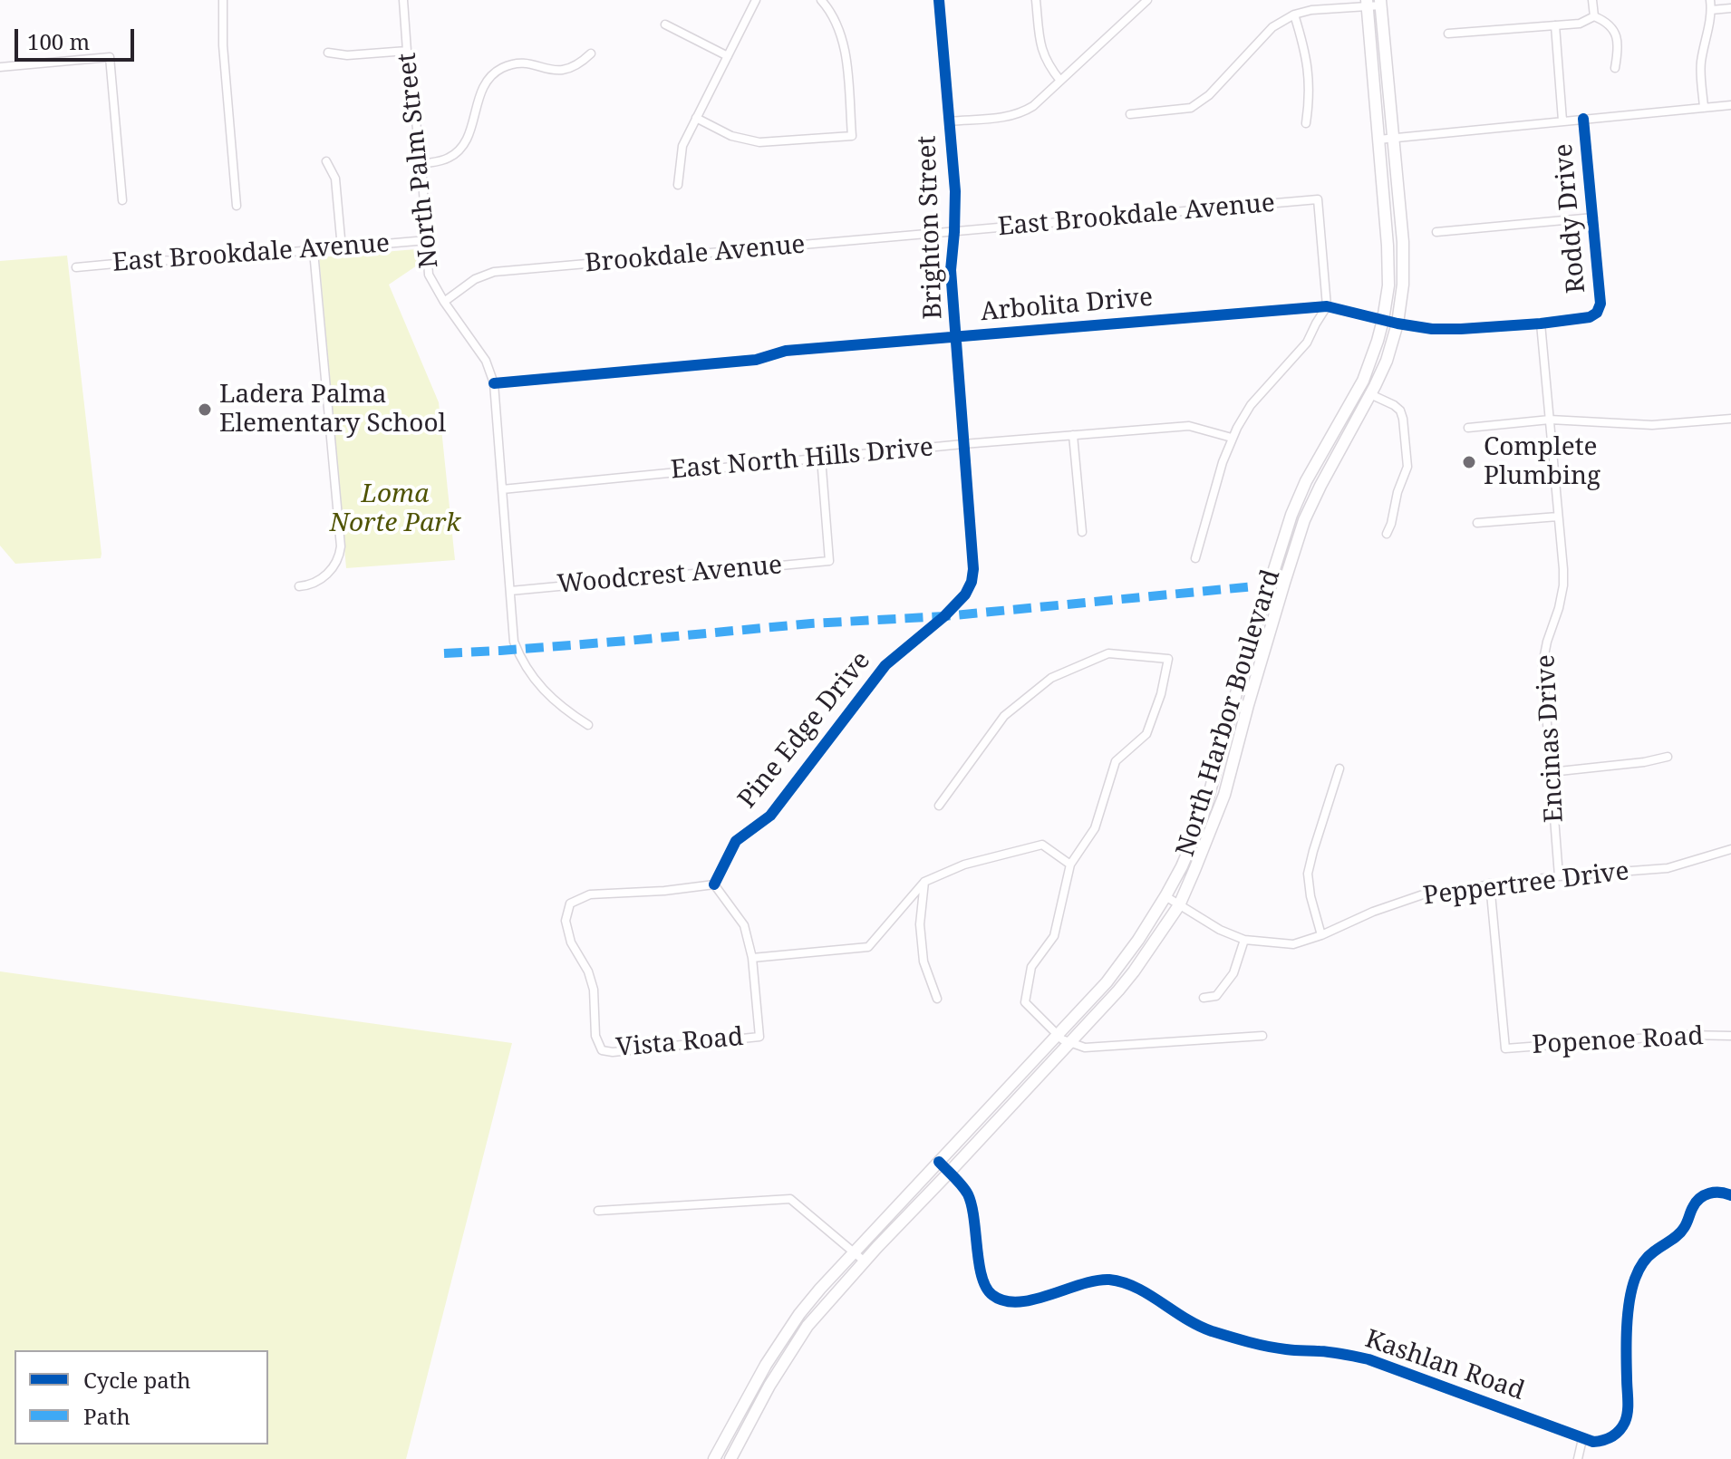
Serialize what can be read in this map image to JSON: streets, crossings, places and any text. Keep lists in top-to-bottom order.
{
  "streets": {
    "main road": ["North Harbor Boulevard"],
    "street": [
      "North Palm Street",
      "East Brookdale Avenue",
      "Roddy Drive",
      "Brighton Street",
      "Brookdale Avenue",
      "Arbolita Drive",
      "East North Hills Drive",
      "Woodcrest Avenue",
      "Pine Edge Drive",
      "Encinas Drive",
      "Peppertree Drive",
      "Popenoe Road",
      "Vista Road",
      "Kashlan Road"
    ]
  },
  "crossings": [
    ["North Palm Street", "East Brookdale Avenue"],
    ["North Palm Street", "Brookdale Avenue"],
    ["North Palm Street", "Arbolita Drive"],
    ["North Palm Street", "East North Hills Drive"],
    ["North Palm Street", "Woodcrest Avenue"],
    ["East Brookdale Avenue", "Brighton Street"],
    ["East Brookdale Avenue", "Brookdale Avenue"],
    ["East Brookdale Avenue", "Arbolita Drive"],
    ["Roddy Drive", "Arbolita Drive"],
    ["Brighton Street", "Brookdale Avenue"],
    ["Brighton Street", "Arbolita Drive"],
    ["Brighton Street", "East North Hills Drive"],
    ["Brighton Street", "Pine Edge Drive"],
    ["Arbolita Drive", "North Harbor Boulevard"],
    ["Arbolita Drive", "Encinas Drive"],
    ["East North Hills Drive", "Woodcrest Avenue"],
    ["North Harbor Boulevard", "Peppertree Drive"],
    ["North Harbor Boulevard", "Kashlan Road"],
    ["Pine Edge Drive", "Vista Road"],
    ["Encinas Drive", "Peppertree Drive"],
    ["Peppertree Drive", "Popenoe Road"]
  ],
  "parks": ["Loma Norte Park"],
  "places": ["Ladera Palma Elementary School", "Complete Plumbing"],
  "legend": ["Cycle path", "Path"],
  "scale_bar": "100 m"
}
